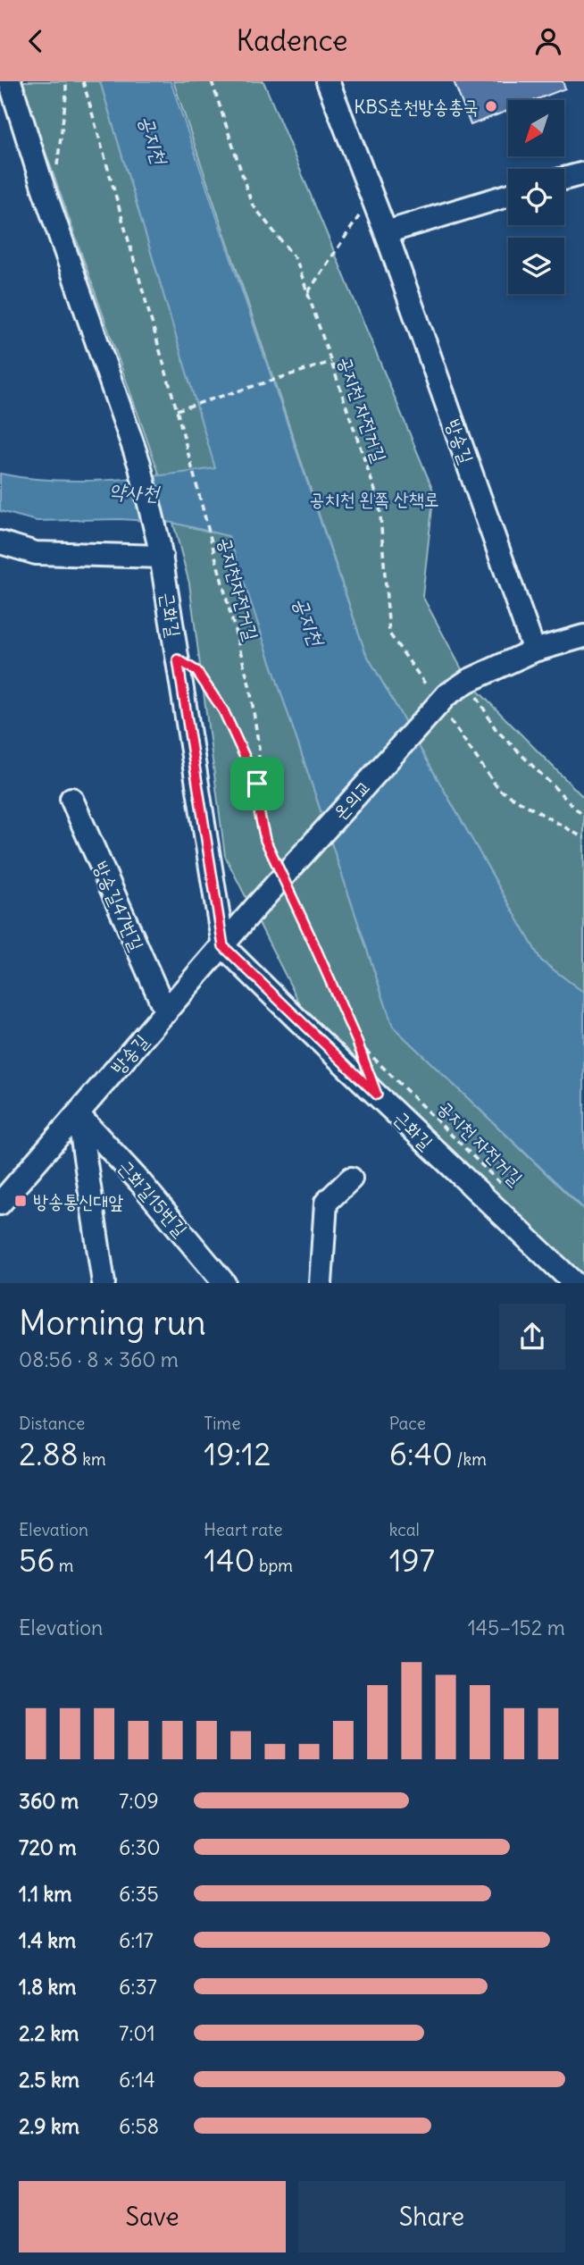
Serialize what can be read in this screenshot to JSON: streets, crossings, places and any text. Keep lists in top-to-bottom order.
{
  "streets": {
    "street": [
      "방송길",
      "근화길",
      "온의교",
      "방송길47번길",
      "근화길15번길"
    ],
    "path": ["공지천 자전거길", "공지천자전거길"]
  },
  "crossings": [
    ["공지천 자전거길", "온의교"],
    ["방송길", "근화길"],
    ["방송길", "온의교"],
    ["방송길", "방송길47번길"],
    ["방송길", "근화길15번길"]
  ],
  "water": ["공지천", "약사천"],
  "parks": ["공치천 왼쪽 산책로"],
  "places": {
    "other": ["KBS춘천방송총국"],
    "transit": ["방송통신대앞"]
  },
  "north": "bottom left",
  "page": {
    "header": "Kadence",
    "heading": ["Morning run", "08:56 · 8 × 360 m"],
    "stats": [
      ["Distance", "2.88 km"],
      ["Time", "19:12"],
      ["Pace", "6:40 /km"],
      ["Elevation", "56 m"],
      ["Heart rate", "140 bpm"],
      ["kcal", "197"]
    ],
    "chart": ["Elevation", "145–152 m"],
    "list": [
      {
        "name": "360 m",
        "note": "7:09"
      },
      {
        "name": "720 m",
        "note": "6:30"
      },
      {
        "name": "1.1 km",
        "note": "6:35"
      },
      {
        "name": "1.4 km",
        "note": "6:17"
      },
      {
        "name": "1.8 km",
        "note": "6:37"
      },
      {
        "name": "2.2 km",
        "note": "7:01"
      },
      {
        "name": "2.5 km",
        "note": "6:14"
      },
      {
        "name": "2.9 km",
        "note": "6:58"
      }
    ],
    "buttons": ["Save", "Share"]
  }
}
